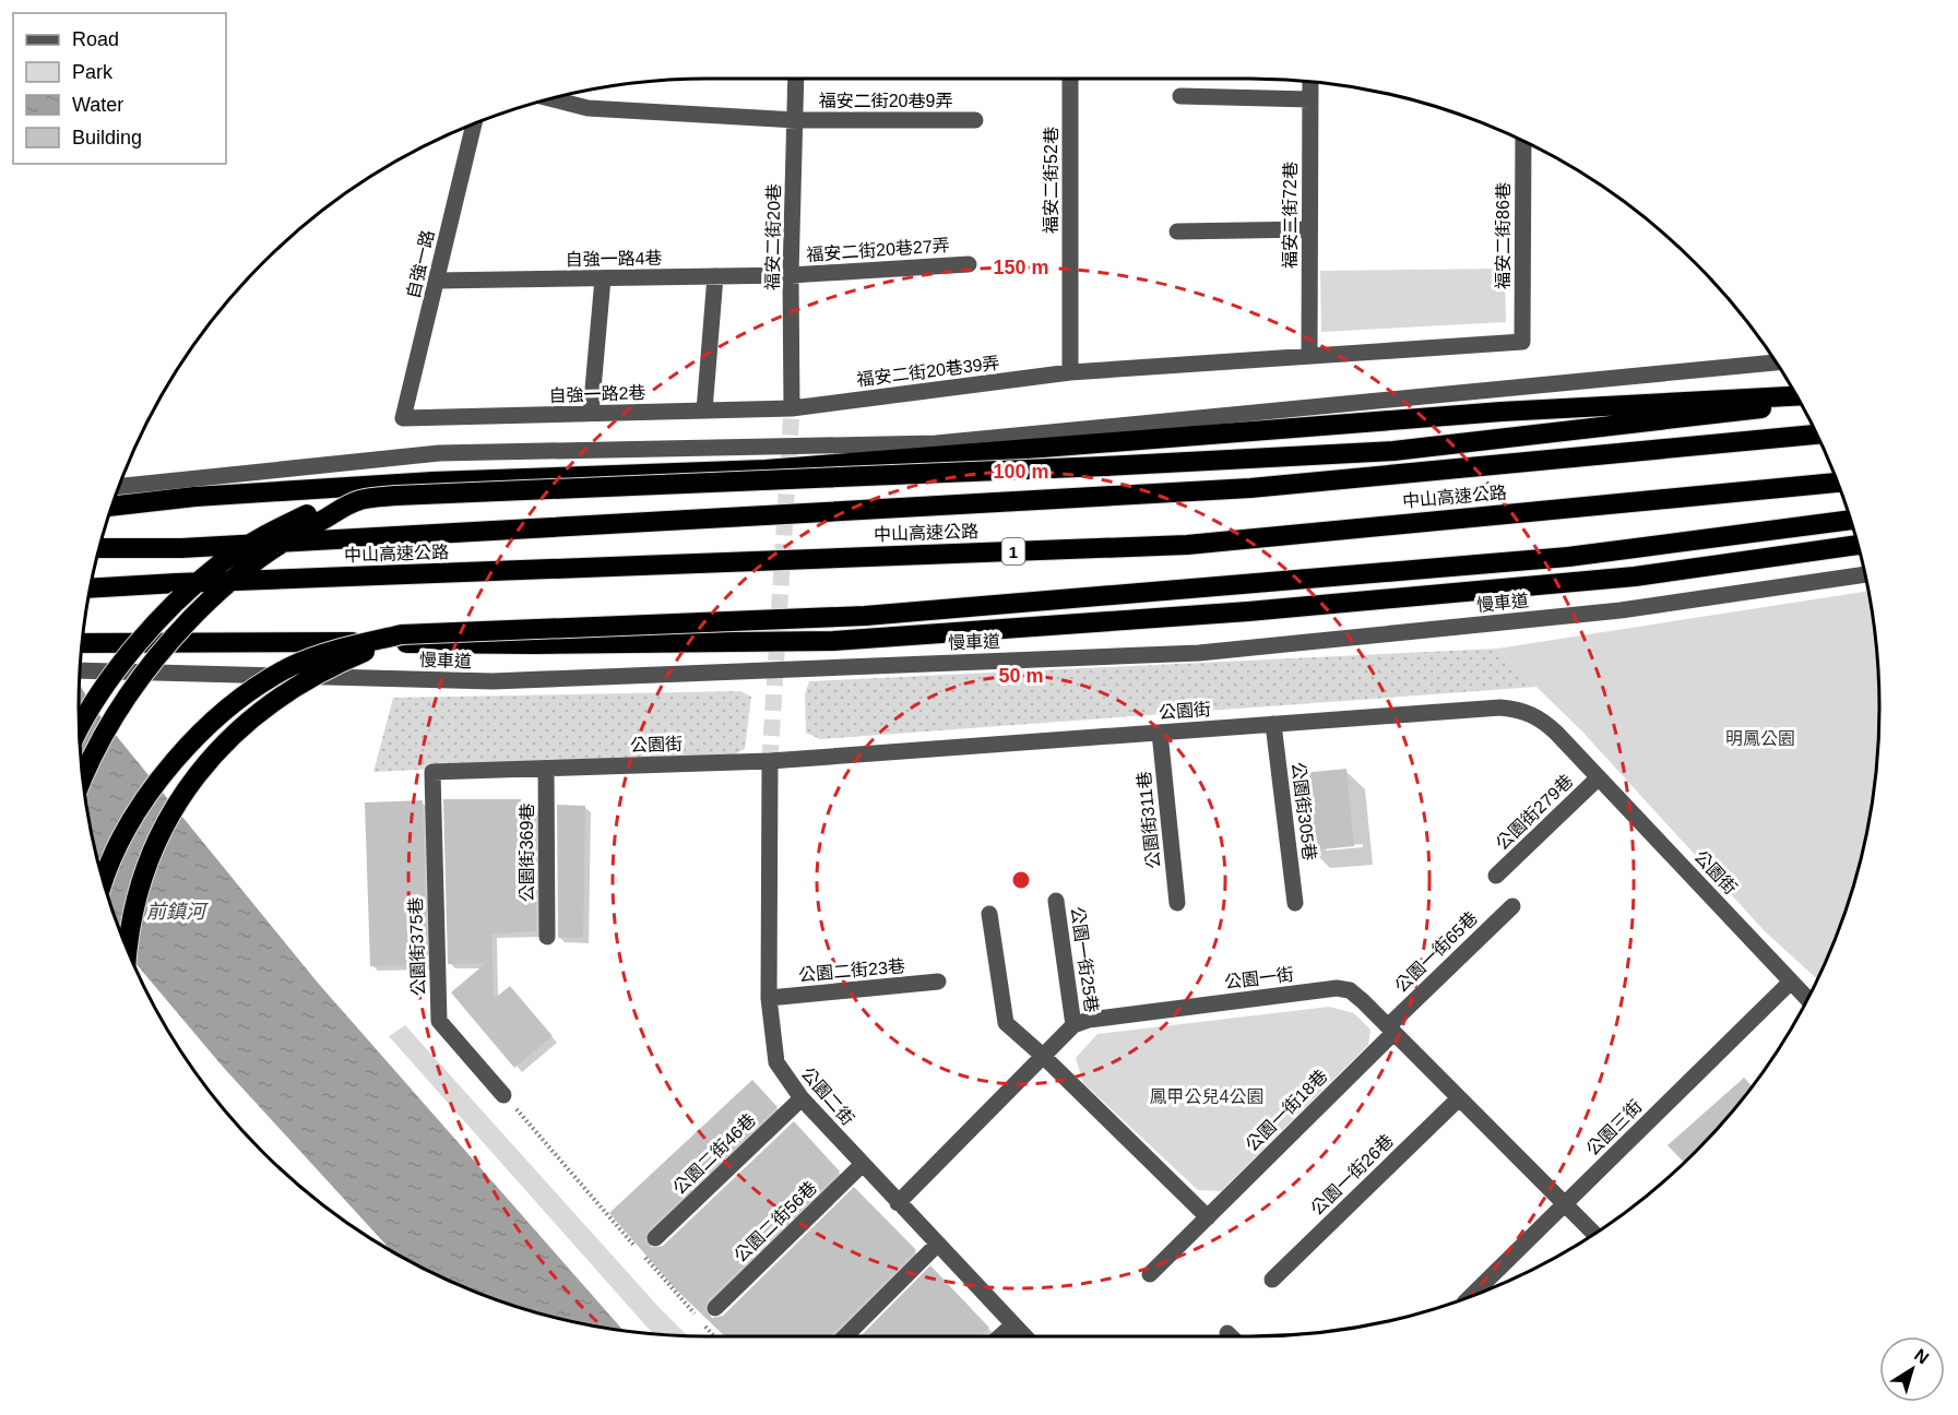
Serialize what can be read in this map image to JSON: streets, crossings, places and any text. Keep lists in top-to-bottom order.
{
  "streets": {
    "highway": ["中山高速公路", "1"],
    "street": [
      "福安二街20巷9弄",
      "福安二街52巷",
      "福安二街72巷",
      "福安二街86巷",
      "福安二街20巷",
      "福安二街20巷27弄",
      "自強一路4巷",
      "自強一路",
      "福安二街20巷39弄",
      "自強一路2巷",
      "慢車道",
      "公園街",
      "公園街305巷",
      "公園街279巷",
      "公園街311巷",
      "公園街369巷",
      "公園街375巷",
      "公園一街65巷",
      "公園一街25巷",
      "公園二街23巷",
      "公園一街",
      "公園二街",
      "公園一街18巷",
      "公園三街",
      "公園二街46巷",
      "公園一街26巷",
      "公園二街56巷"
    ]
  },
  "crossings": [
    ["福安二街20巷9弄", "福安二街20巷"],
    ["福安二街52巷", "福安二街20巷39弄"],
    ["福安二街72巷", "福安二街20巷39弄"],
    ["福安二街86巷", "福安二街20巷39弄"],
    ["福安二街20巷", "福安二街20巷27弄"],
    ["福安二街20巷", "自強一路4巷"],
    ["福安二街20巷", "福安二街20巷39弄"],
    ["福安二街20巷", "自強一路2巷"],
    ["福安二街20巷27弄", "自強一路4巷"],
    ["自強一路4巷", "自強一路"],
    ["自強一路", "自強一路2巷"],
    ["福安二街20巷39弄", "自強一路2巷"],
    ["公園街", "公園街305巷"],
    ["公園街", "公園街279巷"],
    ["公園街", "公園街311巷"],
    ["公園街", "公園街369巷"],
    ["公園街", "公園街375巷"],
    ["公園街", "公園二街"],
    ["公園街", "公園三街"],
    ["公園一街65巷", "公園一街"],
    ["公園一街65巷", "公園一街18巷"],
    ["公園一街25巷", "公園一街"],
    ["公園二街23巷", "公園二街"],
    ["公園一街", "公園一街18巷"],
    ["公園一街", "公園三街"],
    ["公園一街", "公園一街26巷"],
    ["公園二街", "公園二街46巷"],
    ["公園二街", "公園二街56巷"]
  ],
  "water": ["前鎮河"],
  "parks": ["明鳳公園", "鳳甲公兒4公園"],
  "legend": [
    "Road",
    "Park",
    "Water",
    "Building"
  ],
  "north": "top right",
  "rings": ["150 m", "100 m", "50 m"]
}
